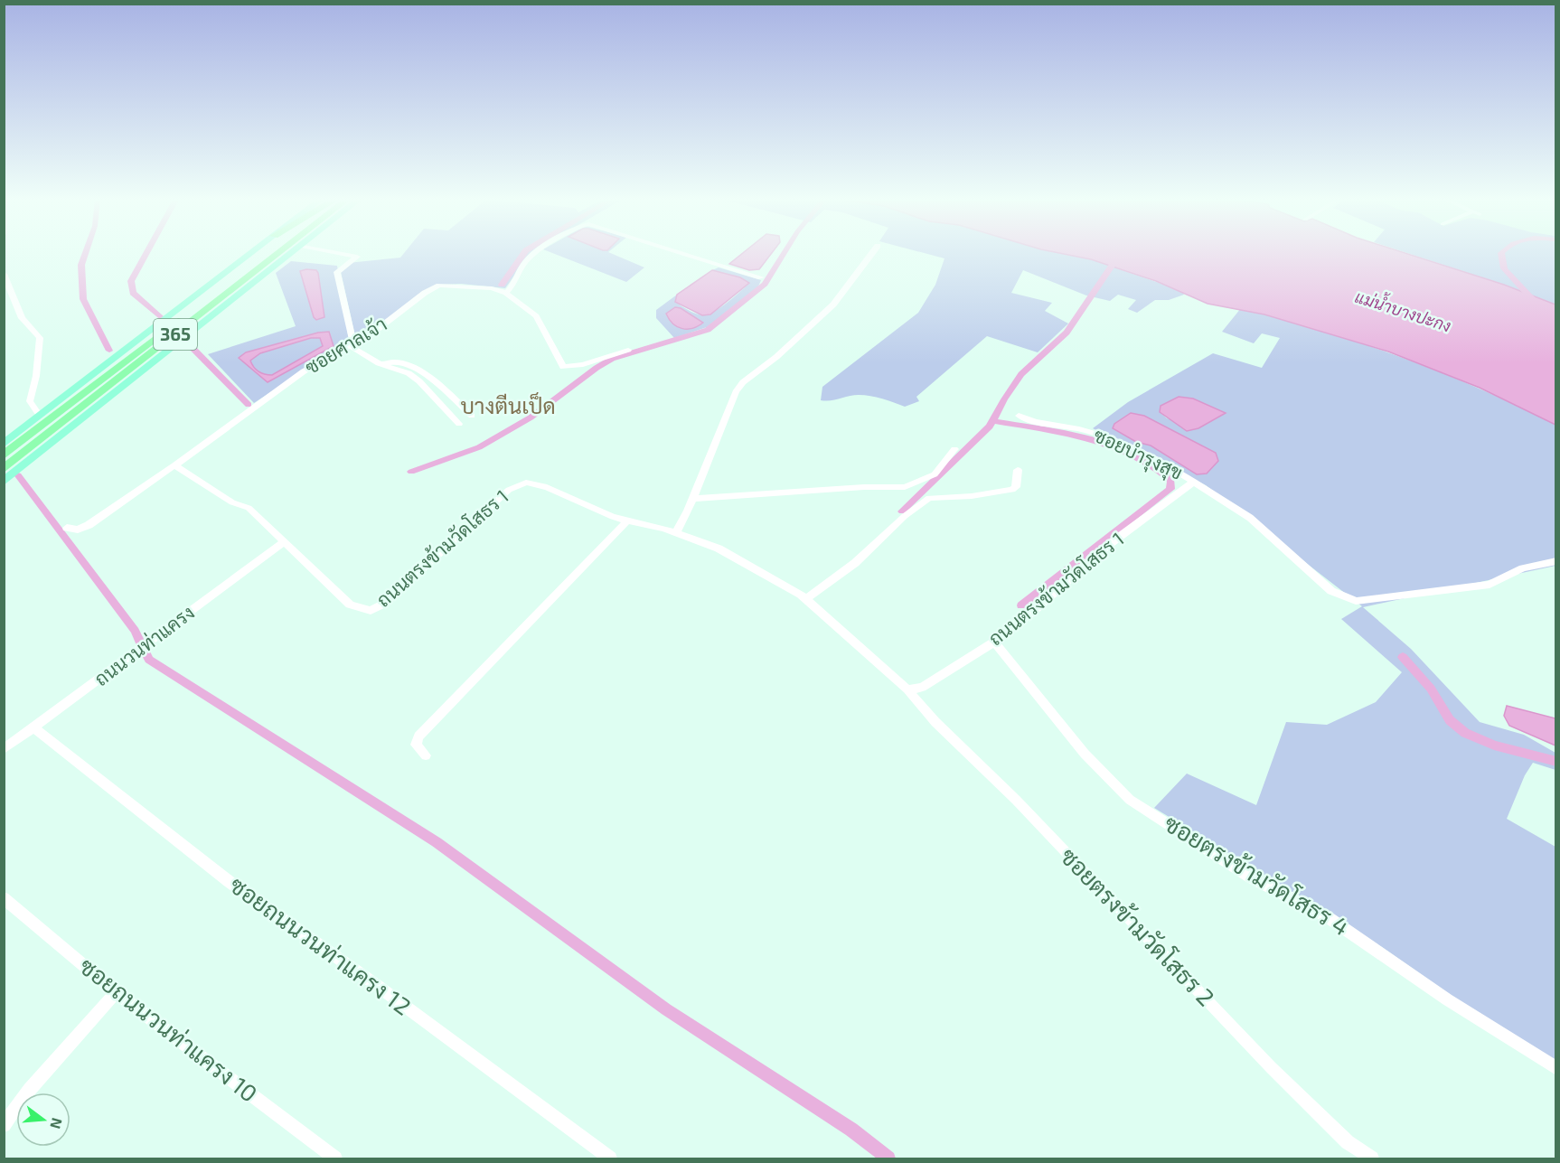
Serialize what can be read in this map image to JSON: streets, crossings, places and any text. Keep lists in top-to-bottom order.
{
  "streets": {
    "highway": ["365"],
    "street": [
      "ซอยศาลเจ้า",
      "ซอยบำรุงสุข",
      "ถนนตรงข้ามวัดโสธร 1",
      "ถนนวนท่าแครง",
      "ซอยตรงข้ามวัดโสธร 4",
      "ซอยตรงข้ามวัดโสธร 2",
      "ซอยถนนวนท่าแครง 12",
      "ซอยถนนวนท่าแครง 10"
    ]
  },
  "crossings": [
    ["ซอยบำรุงสุข", "ถนนตรงข้ามวัดโสธร 1"],
    ["ถนนตรงข้ามวัดโสธร 1", "ถนนวนท่าแครง"],
    ["ถนนตรงข้ามวัดโสธร 1", "ซอยตรงข้ามวัดโสธร 4"],
    ["ถนนตรงข้ามวัดโสธร 1", "ซอยตรงข้ามวัดโสธร 2"],
    ["ถนนวนท่าแครง", "ซอยถนนวนท่าแครง 12"]
  ],
  "districts": ["บางตีนเป็ด"],
  "water": ["แม่น้ำบางปะกง"],
  "north": "right"
}
